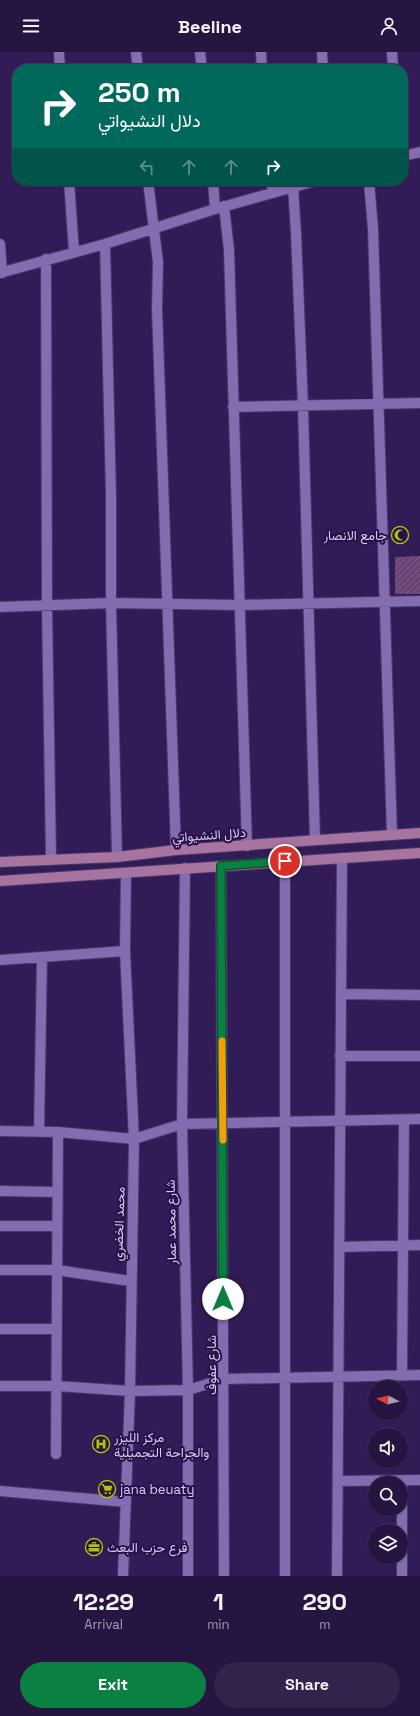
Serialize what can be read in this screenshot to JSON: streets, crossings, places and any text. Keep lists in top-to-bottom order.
{
  "streets": {
    "main road": ["دلال النشيواتي"],
    "street": ["شارع محمد عمار", "محمد الخضري", "شارع عفوف"]
  },
  "places": {
    "mosque": ["جامع الانصار"],
    "hospital": ["مركز الليزر والجراحة التجميلية"],
    "supermarket": ["jana beuaty"],
    "office": ["فرع حزب البعث"]
  },
  "north": "left",
  "page": {
    "header": "Beeline",
    "turn": ["250 m", "دلال النشيواتي"],
    "eta": [
      "12:29",
      "Arrival",
      "1",
      "min",
      "290",
      "m"
    ],
    "buttons": ["Exit", "Share"]
  }
}
